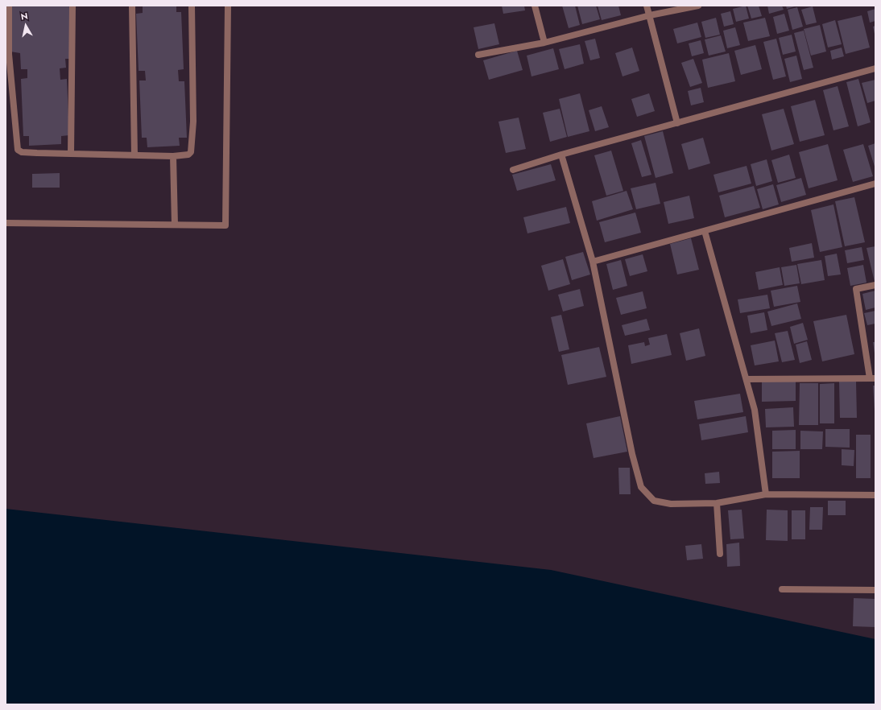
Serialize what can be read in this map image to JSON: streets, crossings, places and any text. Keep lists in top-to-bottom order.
{
  "north": "top"
}
